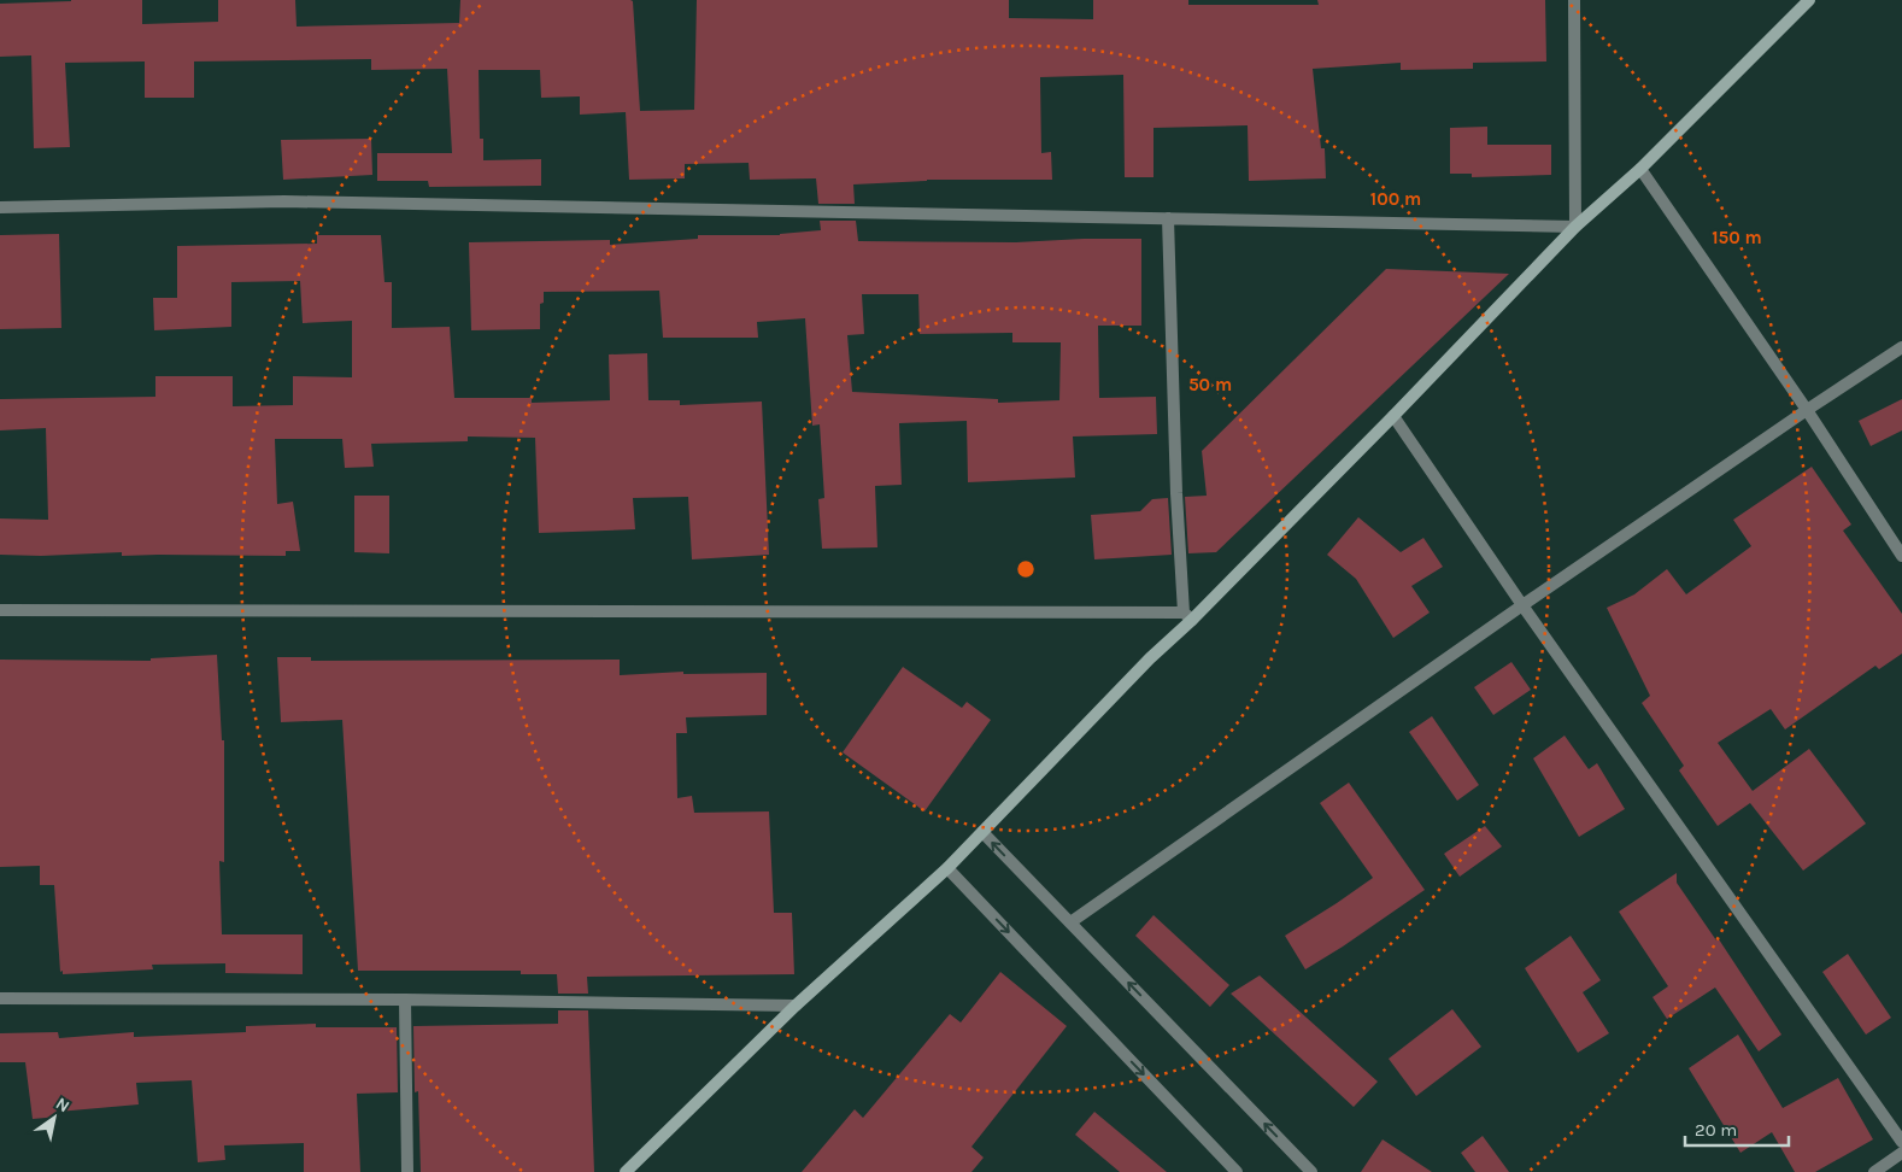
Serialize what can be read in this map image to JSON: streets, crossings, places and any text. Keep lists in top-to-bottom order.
{
  "scale_bar": "20 m",
  "north": "top right",
  "rings": ["100 m", "150 m", "50 m"]
}
